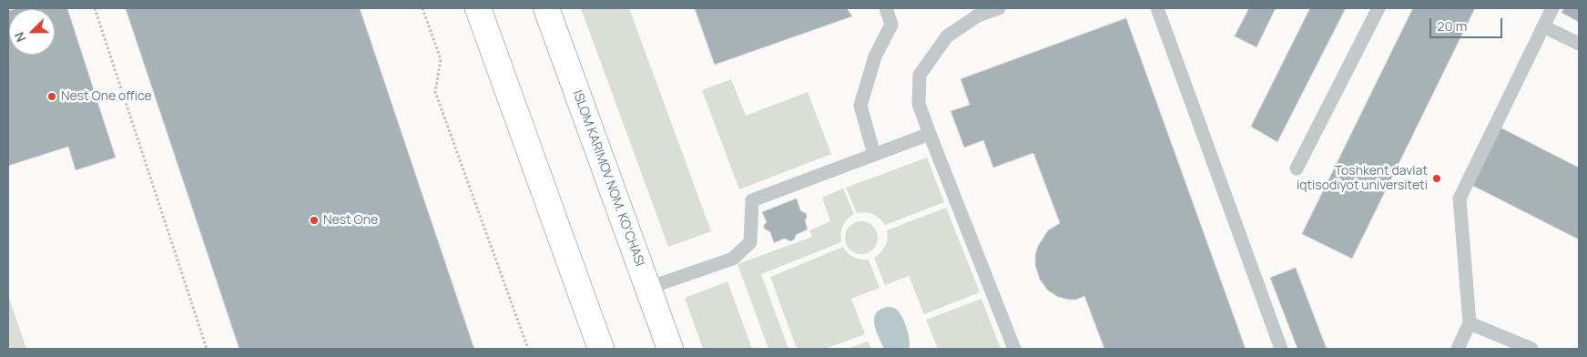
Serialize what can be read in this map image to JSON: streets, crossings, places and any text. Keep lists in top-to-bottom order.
{
  "streets": {
    "main road": ["ISLOM KARIMOV NOM. KO'CHASI"]
  },
  "places": ["Nest One office", "Toshkent davlat iqtisodiyot universiteti", "Nest One"],
  "scale_bar": "20 m",
  "north": "bottom left"
}
